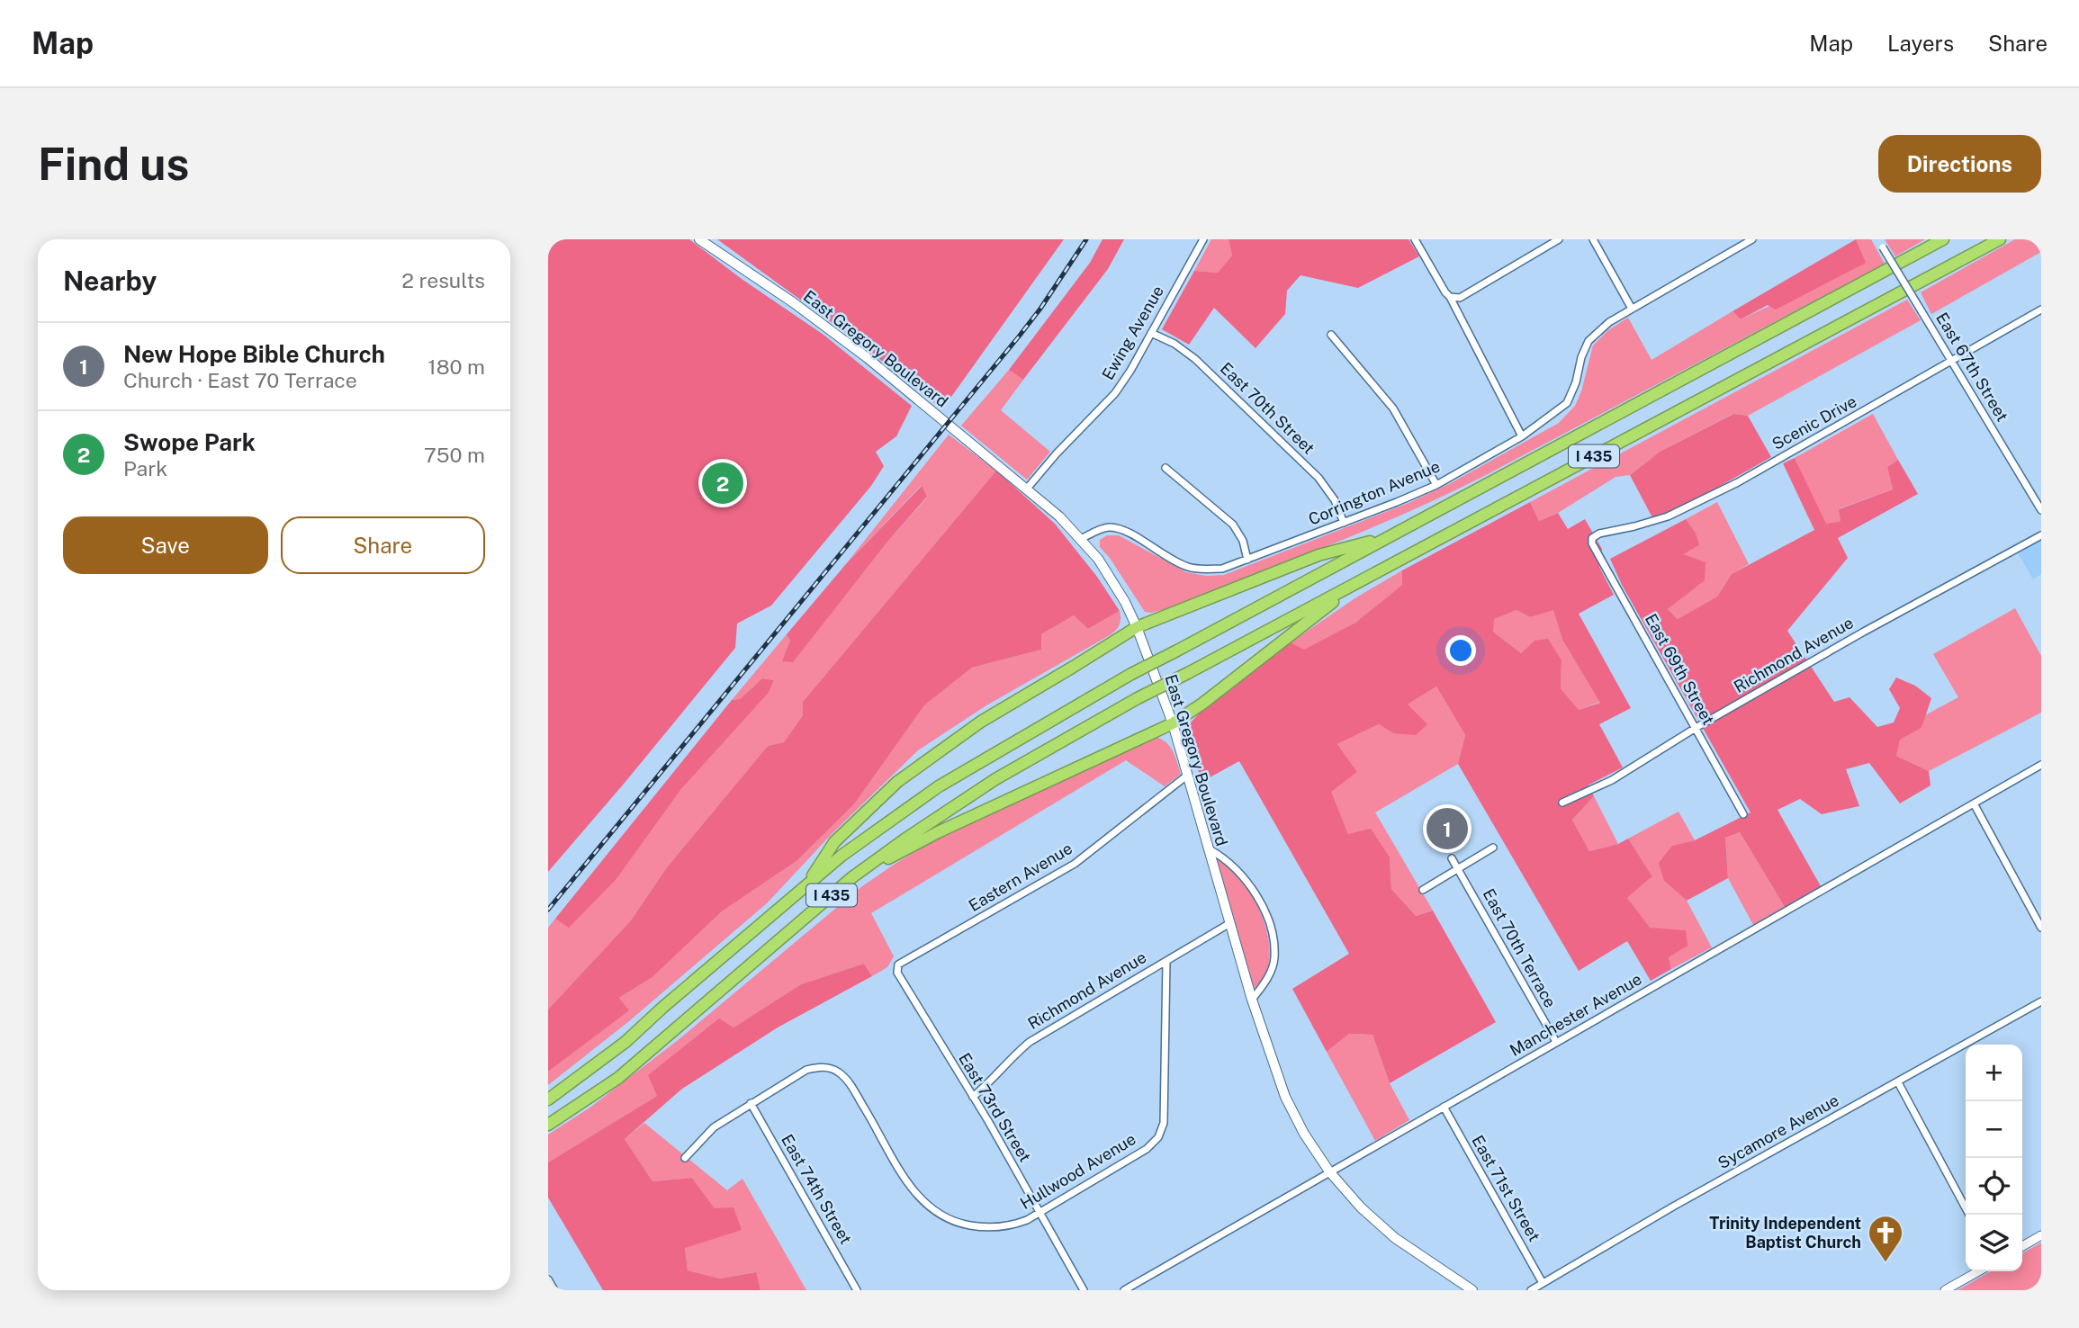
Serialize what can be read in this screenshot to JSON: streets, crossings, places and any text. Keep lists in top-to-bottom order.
{
  "streets": {
    "highway": ["I 435"],
    "main road": ["East Gregory Boulevard"],
    "street": [
      "Ewing Avenue",
      "East 67th Street",
      "East 70th Street",
      "Scenic Drive",
      "Corrington Avenue",
      "Richmond Avenue",
      "East 69th Street",
      "Eastern Avenue",
      "East 70th Terrace",
      "Manchester Avenue",
      "East 73rd Street",
      "Sycamore Avenue",
      "Hullwood Avenue",
      "East 71st Street",
      "East 74th Street"
    ]
  },
  "crossings": [
    ["Ewing Avenue", "East Gregory Boulevard"],
    ["Ewing Avenue", "East 70th Street"],
    ["East Gregory Boulevard", "Corrington Avenue"],
    ["East Gregory Boulevard", "Richmond Avenue"],
    ["East Gregory Boulevard", "Eastern Avenue"],
    ["East Gregory Boulevard", "Manchester Avenue"],
    ["East 67th Street", "Scenic Drive"],
    ["East 70th Street", "Corrington Avenue"],
    ["Scenic Drive", "East 69th Street"],
    ["Richmond Avenue", "East 69th Street"],
    ["Richmond Avenue", "East 73rd Street"],
    ["Richmond Avenue", "Hullwood Avenue"],
    ["Eastern Avenue", "East 73rd Street"],
    ["East 70th Terrace", "Manchester Avenue"],
    ["Manchester Avenue", "East 71st Street"],
    ["East 73rd Street", "Hullwood Avenue"],
    ["Sycamore Avenue", "East 71st Street"],
    ["Hullwood Avenue", "East 74th Street"]
  ],
  "places": {
    "church": ["Trinity Independent Baptist Church"]
  },
  "page": {
    "header": "Map",
    "nav": ["Map", "Layers", "Share"],
    "buttons": [
      "Directions",
      ["Save", "Share"]
    ],
    "title": "Find us",
    "heading": ["Nearby", "2 results"],
    "list": [
      {
        "mark": "1",
        "name": "New Hope Bible Church",
        "note": "Church · East 70 Terrace",
        "value": "180 m"
      },
      {
        "mark": "2",
        "name": "Swope Park",
        "note": "Park",
        "value": "750 m"
      }
    ],
    "pins": ["2", "1"],
    "map_buttons": ["+", "−"]
  }
}
